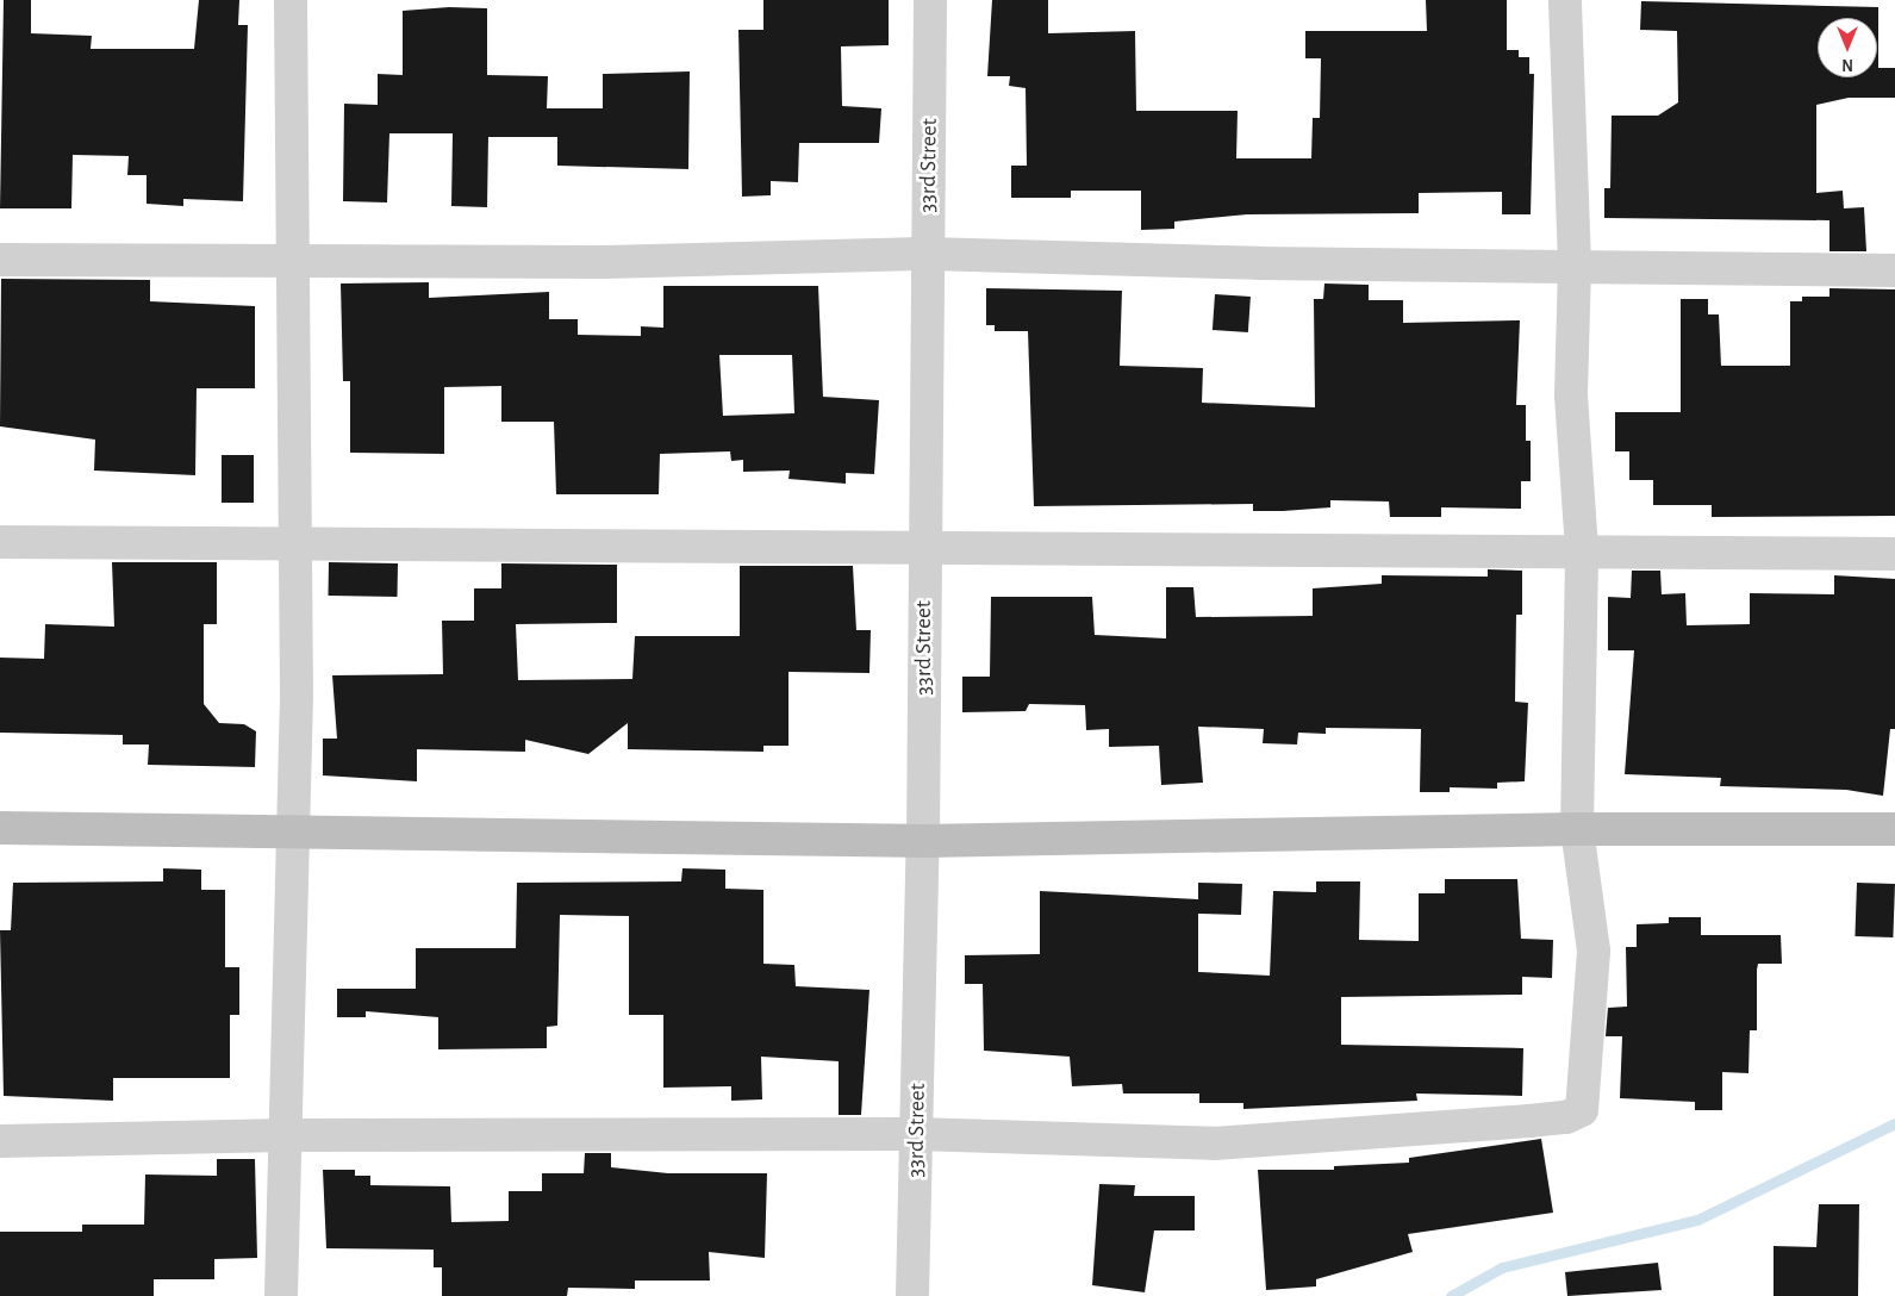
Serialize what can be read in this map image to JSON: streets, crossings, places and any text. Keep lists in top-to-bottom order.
{
  "streets": {
    "street": ["33rd Street"]
  },
  "north": "bottom"
}
